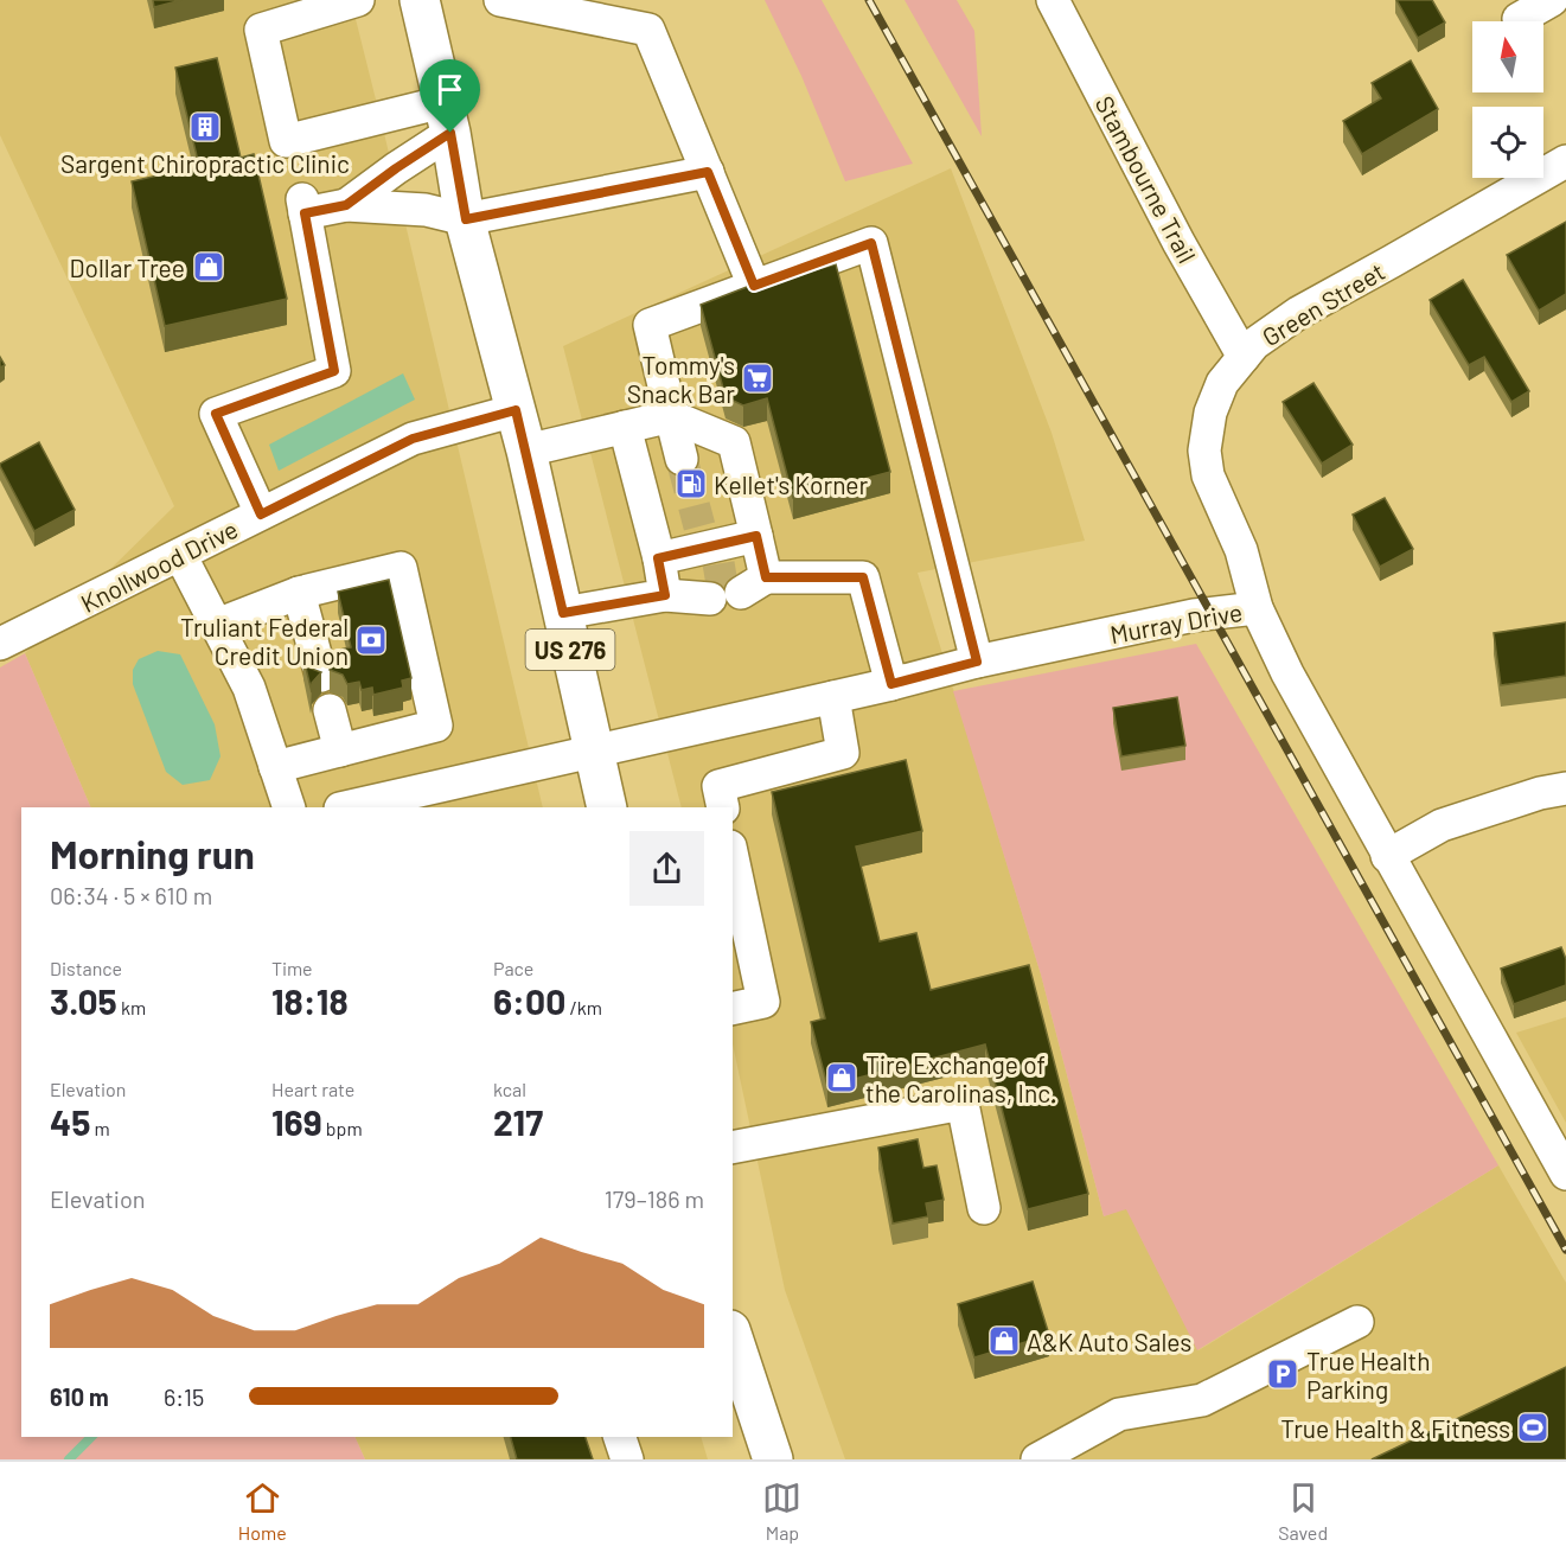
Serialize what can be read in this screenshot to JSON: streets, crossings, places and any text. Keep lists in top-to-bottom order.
{
  "streets": {
    "main road": ["US 276"],
    "street": [
      "Stambourne Trail",
      "Green Street",
      "Knollwood Drive",
      "Murray Drive"
    ]
  },
  "crossings": [
    ["Stambourne Trail", "Green Street"],
    ["Green Street", "Murray Drive"],
    ["Knollwood Drive", "US 276"],
    ["Murray Drive", "US 276"]
  ],
  "places": {
    "building": ["Sargent Chiropractic Clinic"],
    "shop": ["Dollar Tree", "Tire Exchange of the Carolinas, Inc.", "A&K Auto Sales"],
    "supermarket": ["Tommy's Snack Bar"],
    "fuel station": ["Kellet's Korner"],
    "bank": ["Truliant Federal Credit Union"],
    "parking": ["True Health Parking"],
    "sports": ["True Health & Fitness"]
  },
  "north": "top",
  "page": {
    "heading": ["Morning run", "06:34 · 5 × 610 m"],
    "stats": [
      ["Distance", "3.05 km"],
      ["Time", "18:18"],
      ["Pace", "6:00 /km"],
      ["Elevation", "45 m"],
      ["Heart rate", "169 bpm"],
      ["kcal", "217"]
    ],
    "chart": ["Elevation", "179–186 m"],
    "list": [
      {
        "name": "610 m",
        "note": "6:15"
      }
    ],
    "tabs": ["Home", "Map", "Saved"]
  }
}
